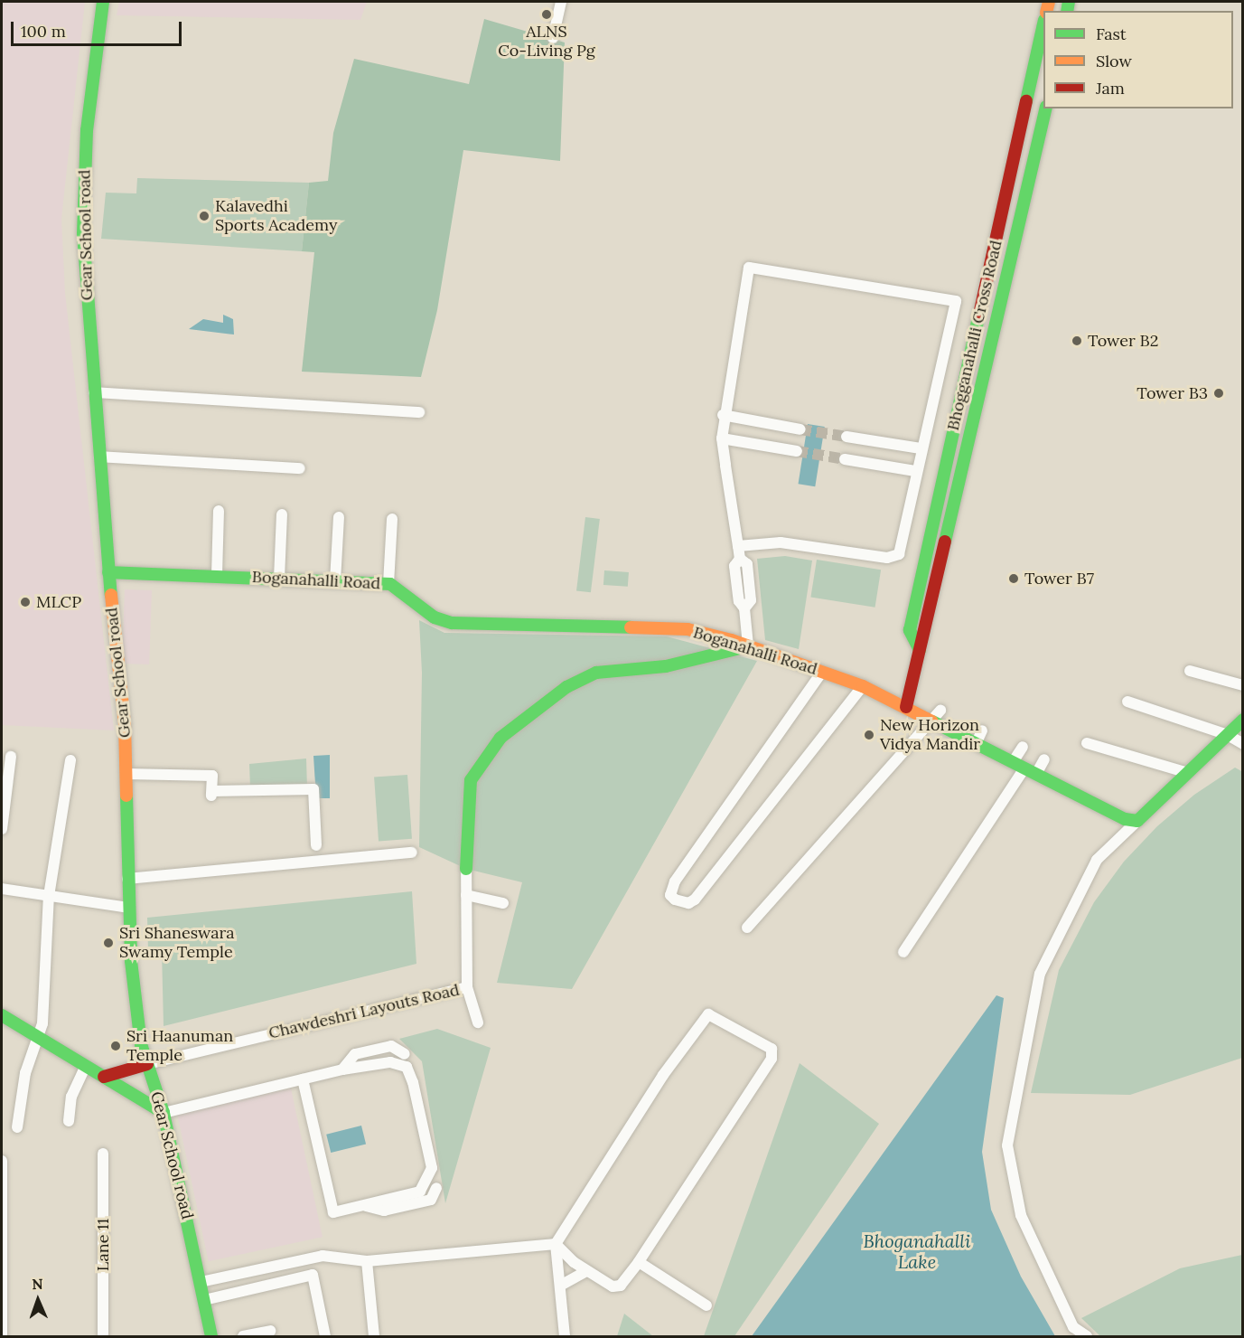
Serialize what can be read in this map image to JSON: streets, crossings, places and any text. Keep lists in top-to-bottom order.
{
  "streets": {
    "street": [
      "Gear School road",
      "Bhogganahalli Cross Road",
      "Boganahalli Road",
      "Chawdeshri Layouts Road",
      "Lane 11"
    ]
  },
  "crossings": [
    ["Gear School road", "Boganahalli Road"],
    ["Gear School road", "Chawdeshri Layouts Road"],
    ["Bhogganahalli Cross Road", "Boganahalli Road"]
  ],
  "water": ["Bhoganahalli Lake"],
  "places": [
    "ALNS Co-Living Pg",
    "Kalavedhi Sports Academy",
    "Tower B2",
    "Tower B3",
    "Tower B7",
    "MLCP",
    "New Horizon Vidya Mandir",
    "Sri Shaneswara Swamy Temple",
    "Sri Haanuman Temple"
  ],
  "legend": ["Fast", "Slow", "Jam"],
  "scale_bar": "100 m",
  "north": "top"
}
